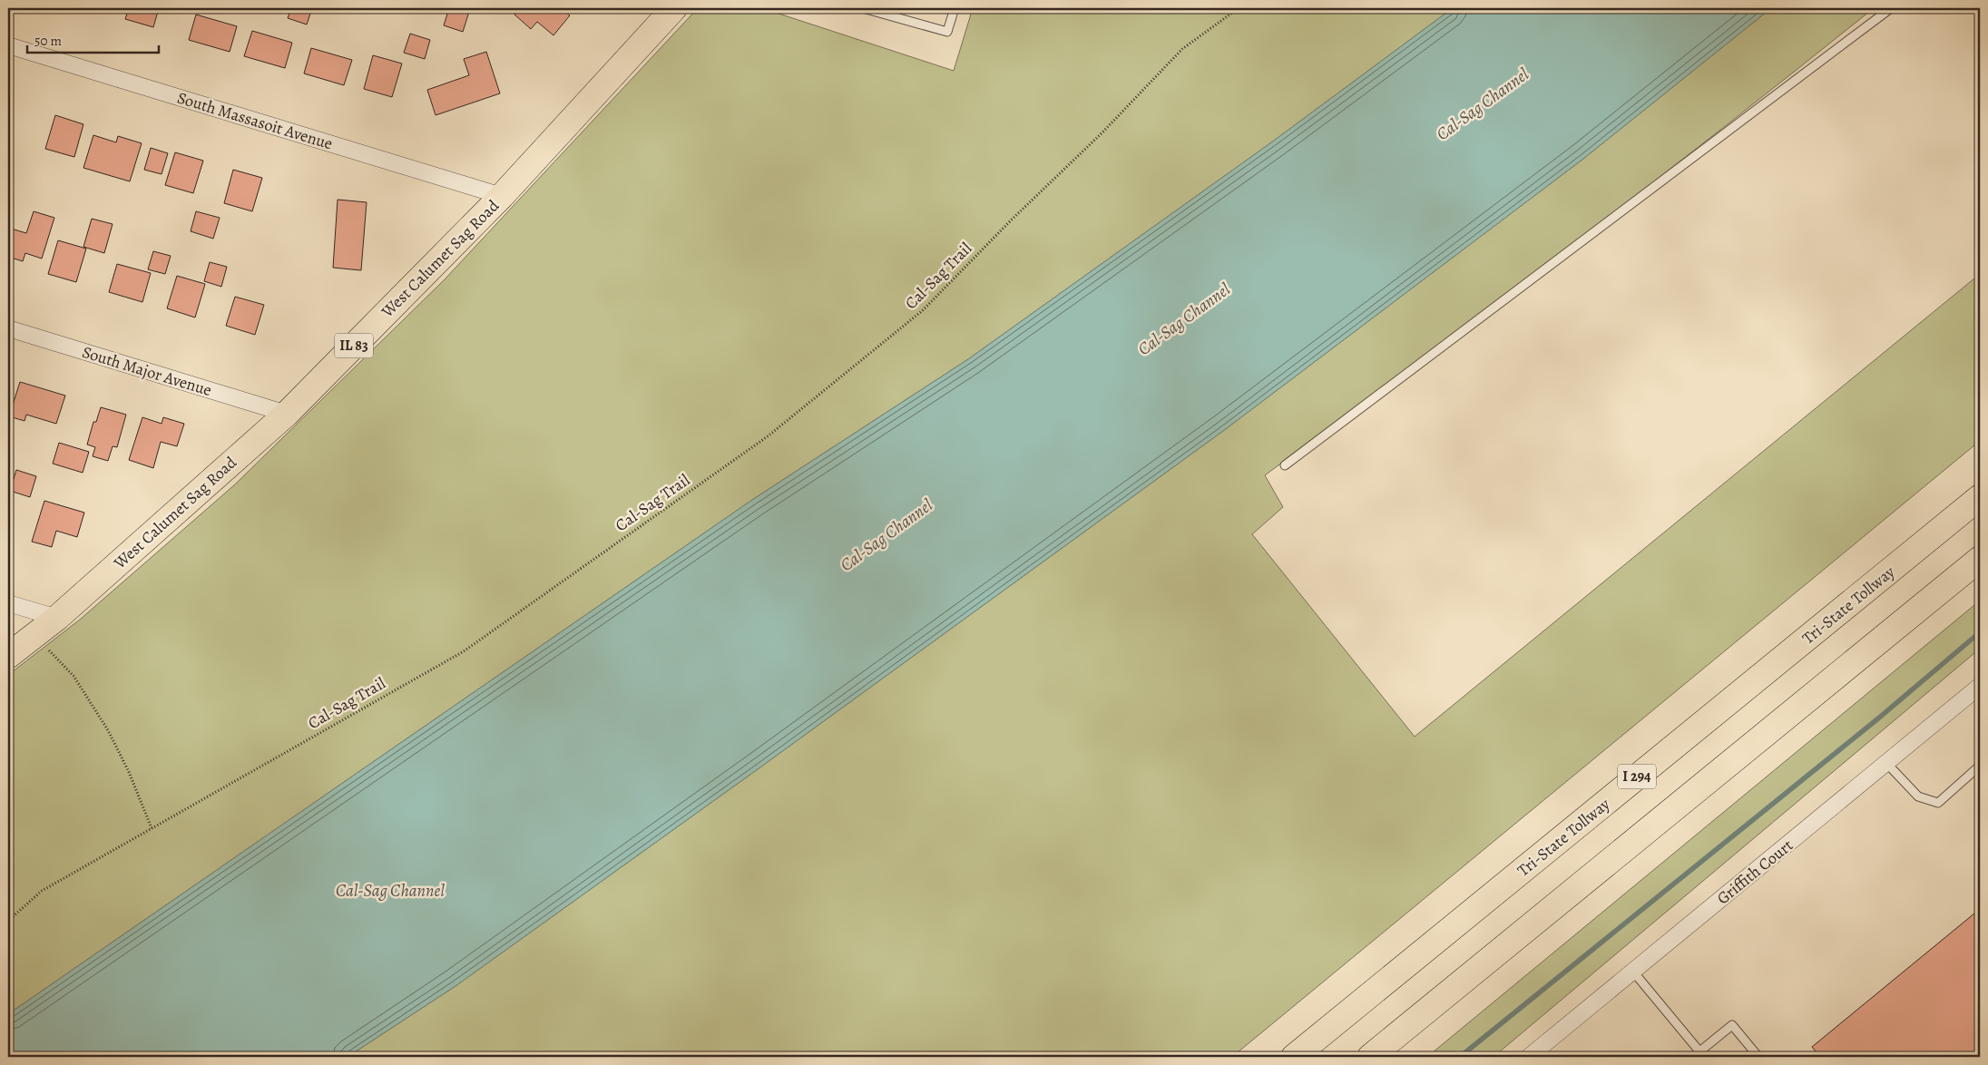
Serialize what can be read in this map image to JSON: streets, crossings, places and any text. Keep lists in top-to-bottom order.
{
  "streets": {
    "main road": [
      "West Calumet Sag Road",
      "IL 83",
      "Tri-State Tollway",
      "I 294"
    ],
    "street": ["South Massasoit Avenue", "South Major Avenue", "Griffith Court"],
    "path": ["Cal-Sag Trail"]
  },
  "crossings": [
    ["South Massasoit Avenue", "West Calumet Sag Road"],
    ["West Calumet Sag Road", "South Major Avenue"]
  ],
  "water": ["Cal-Sag Channel"],
  "scale_bar": "50 m"
}
